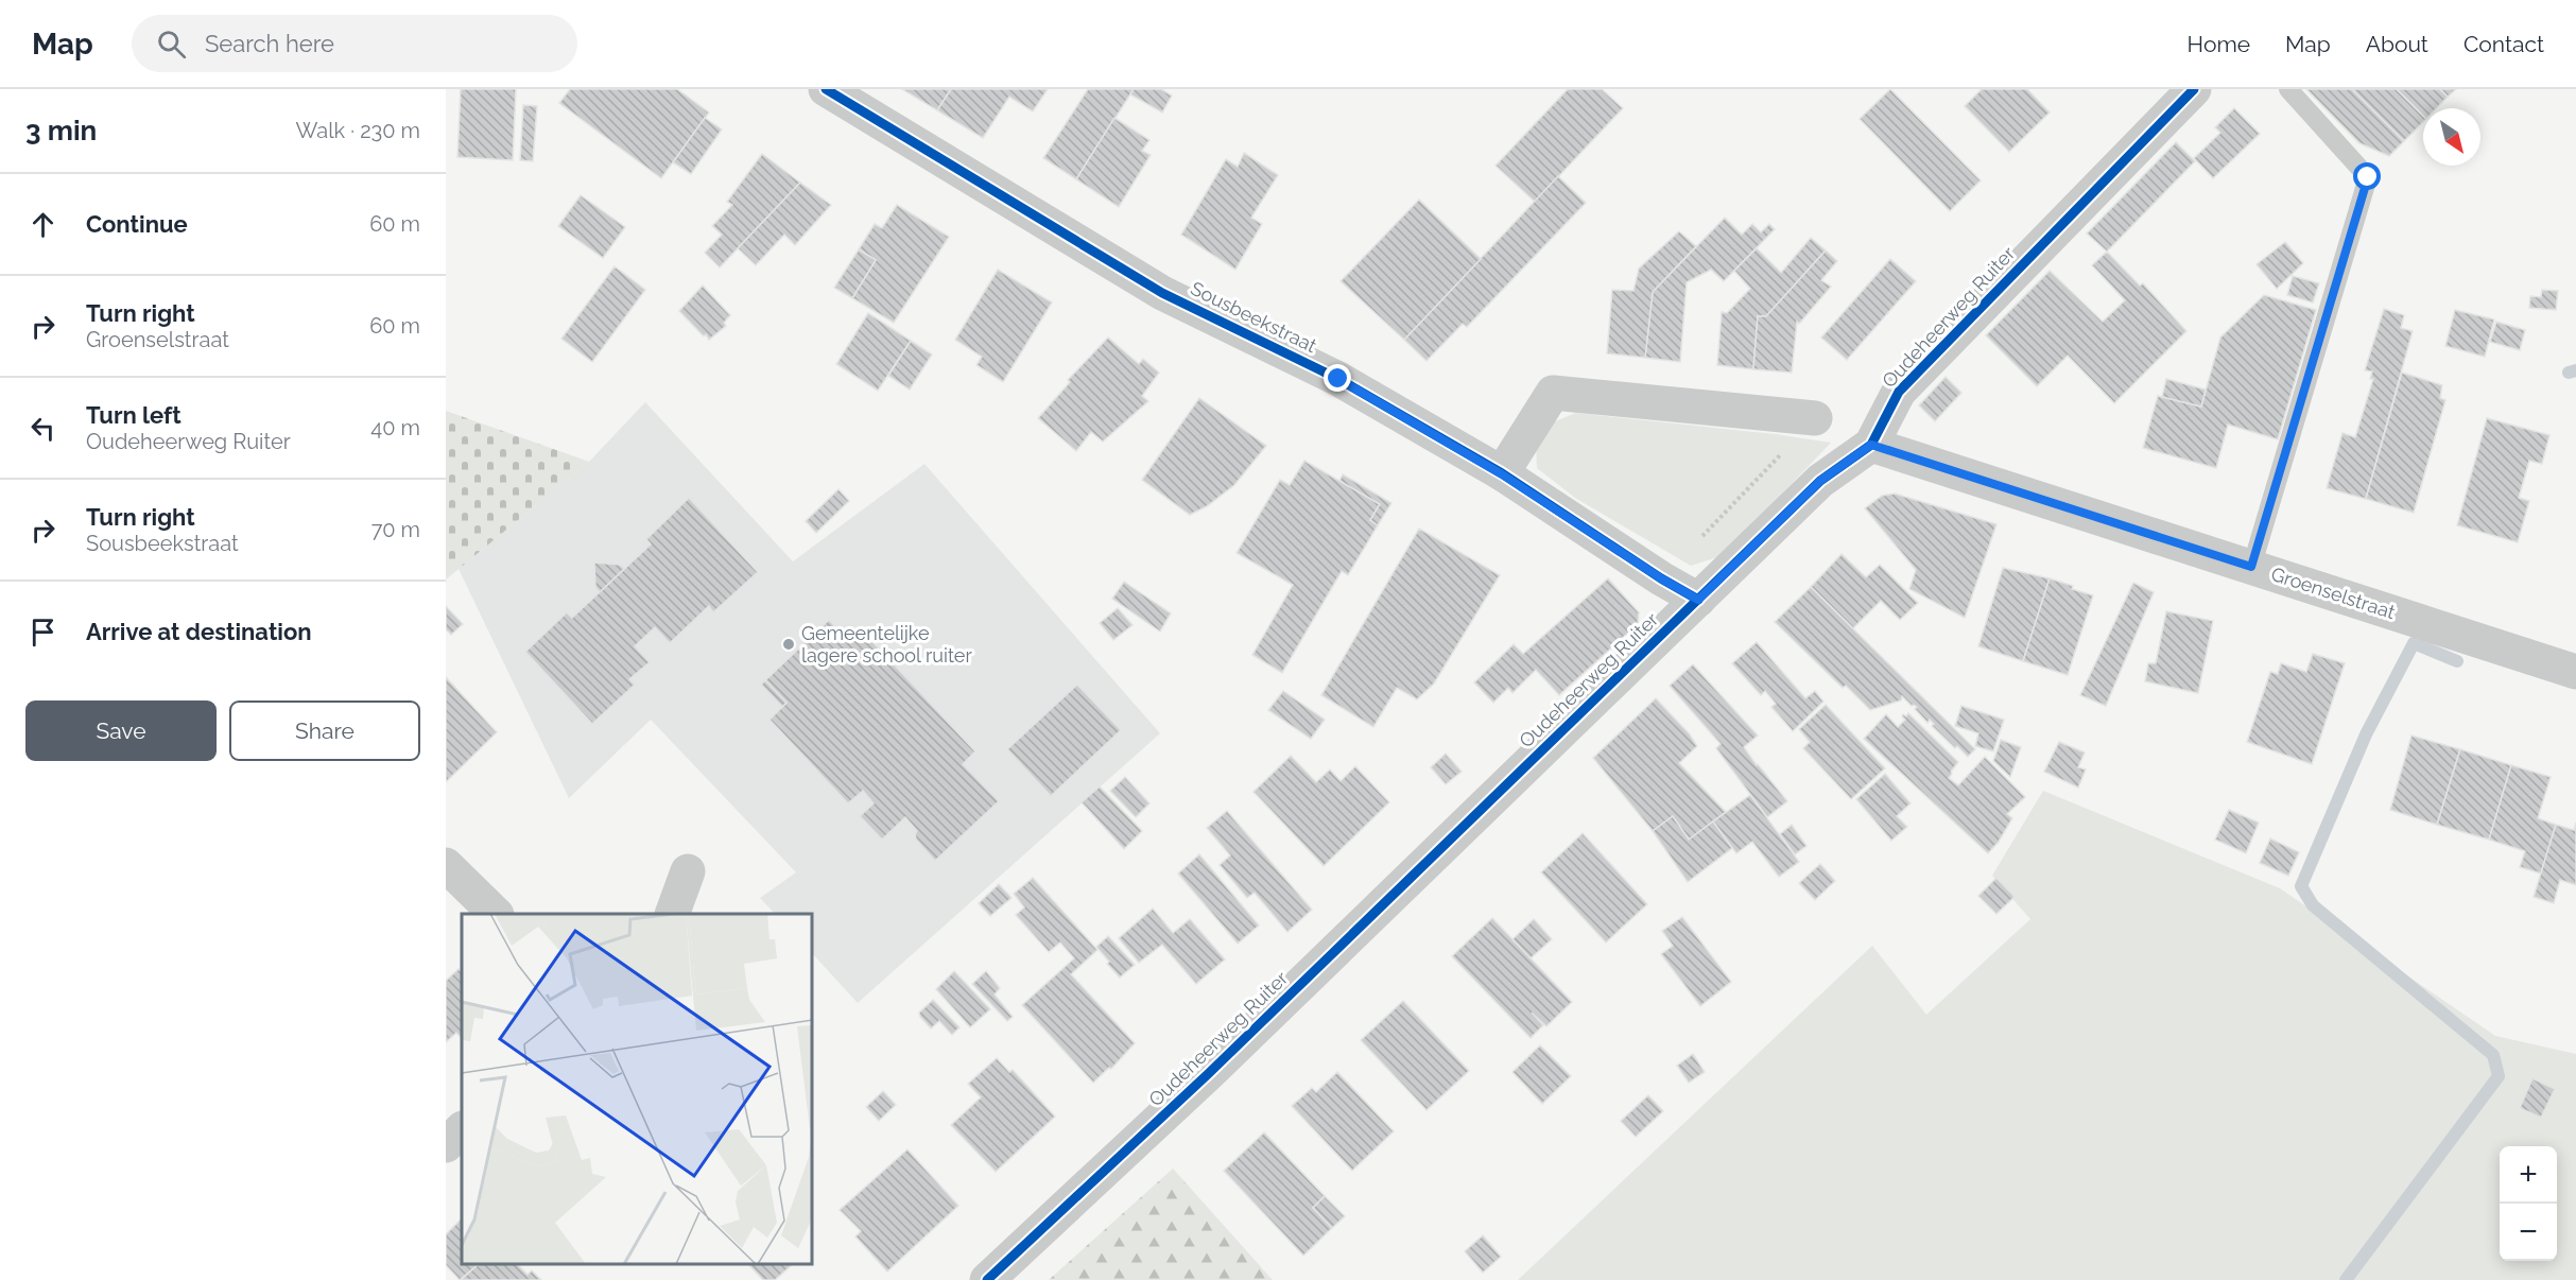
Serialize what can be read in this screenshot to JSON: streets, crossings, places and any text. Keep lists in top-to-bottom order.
{
  "streets": {
    "street": ["Sousbeekstraat", "Oudeheerweg Ruiter", "Groenselstraat"]
  },
  "crossings": [
    ["Sousbeekstraat", "Oudeheerweg Ruiter"],
    ["Oudeheerweg Ruiter", "Groenselstraat"]
  ],
  "places": ["Gemeentelijke lagere school ruiter"],
  "north": "bottom right",
  "page": {
    "header": "Map",
    "search": "Search here",
    "nav": [
      "Home",
      "Map",
      "About",
      "Contact"
    ],
    "heading": ["3 min", "Walk · 230 m"],
    "list": [
      ["Continue", "60 m"],
      ["Turn right", "Groenselstraat", "60 m"],
      ["Turn left", "Oudeheerweg Ruiter", "40 m"],
      ["Turn right", "Sousbeekstraat", "70 m"],
      "Arrive at destination"
    ],
    "buttons": ["Save", "Share"],
    "map_buttons": ["+", "−"]
  }
}
